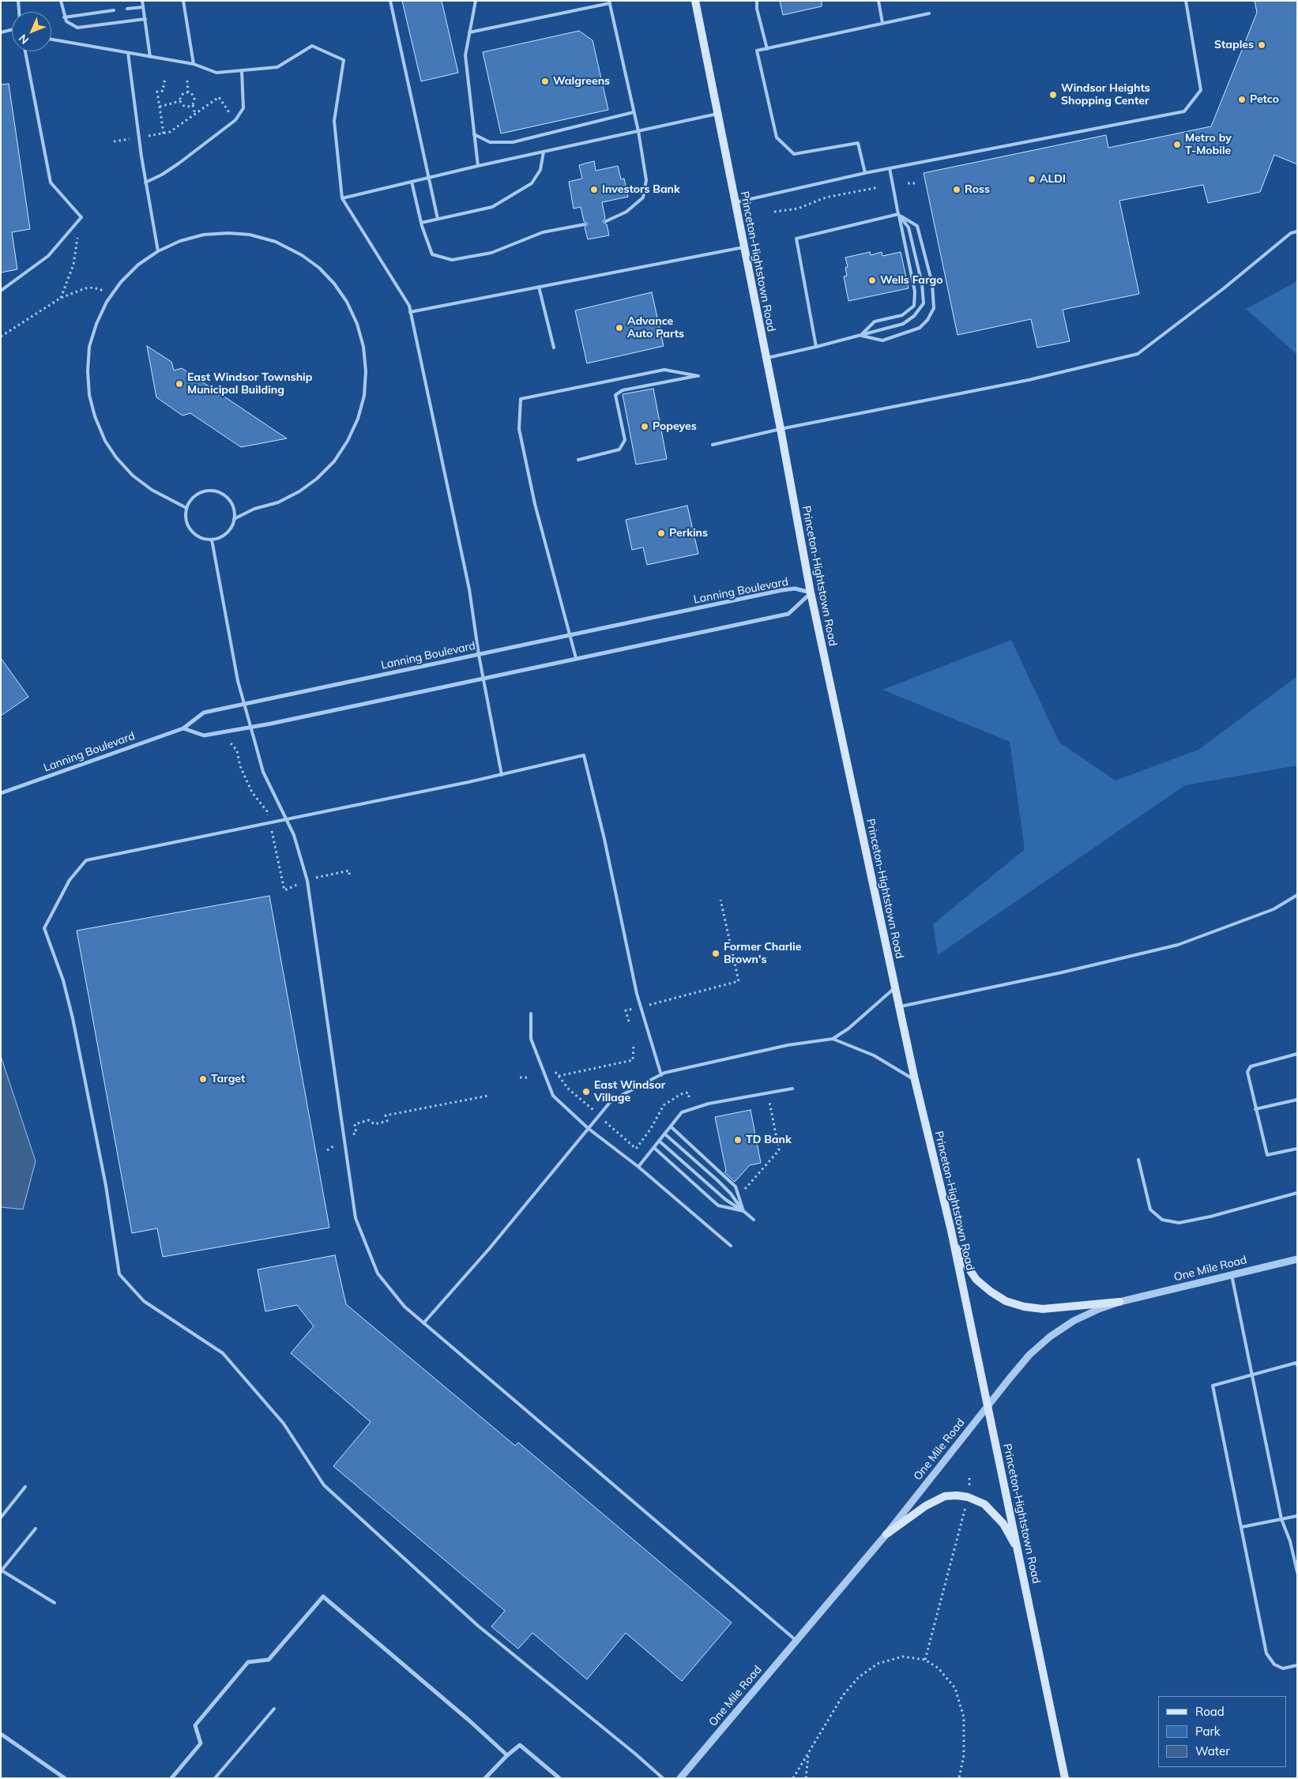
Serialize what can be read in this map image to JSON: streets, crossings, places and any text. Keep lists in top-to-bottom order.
{
  "streets": {
    "main road": ["Princeton-Hightstown Road"],
    "street": ["Lanning Boulevard", "One Mile Road"]
  },
  "crossings": [
    ["Princeton-Hightstown Road", "Lanning Boulevard"],
    ["Princeton-Hightstown Road", "One Mile Road"]
  ],
  "places": [
    "Staples",
    "Walgreens",
    "Windsor Heights Shopping Center",
    "Petco",
    "Metro by T-Mobile",
    "ALDI",
    "Investors Bank",
    "Ross",
    "Wells Fargo",
    "Advance Auto Parts",
    "East Windsor Township Municipal Building",
    "Popeyes",
    "Perkins",
    "Former Charlie Brown's",
    "Target",
    "East Windsor Village",
    "TD Bank"
  ],
  "legend": ["Road", "Park", "Water"],
  "north": "bottom left"
}
